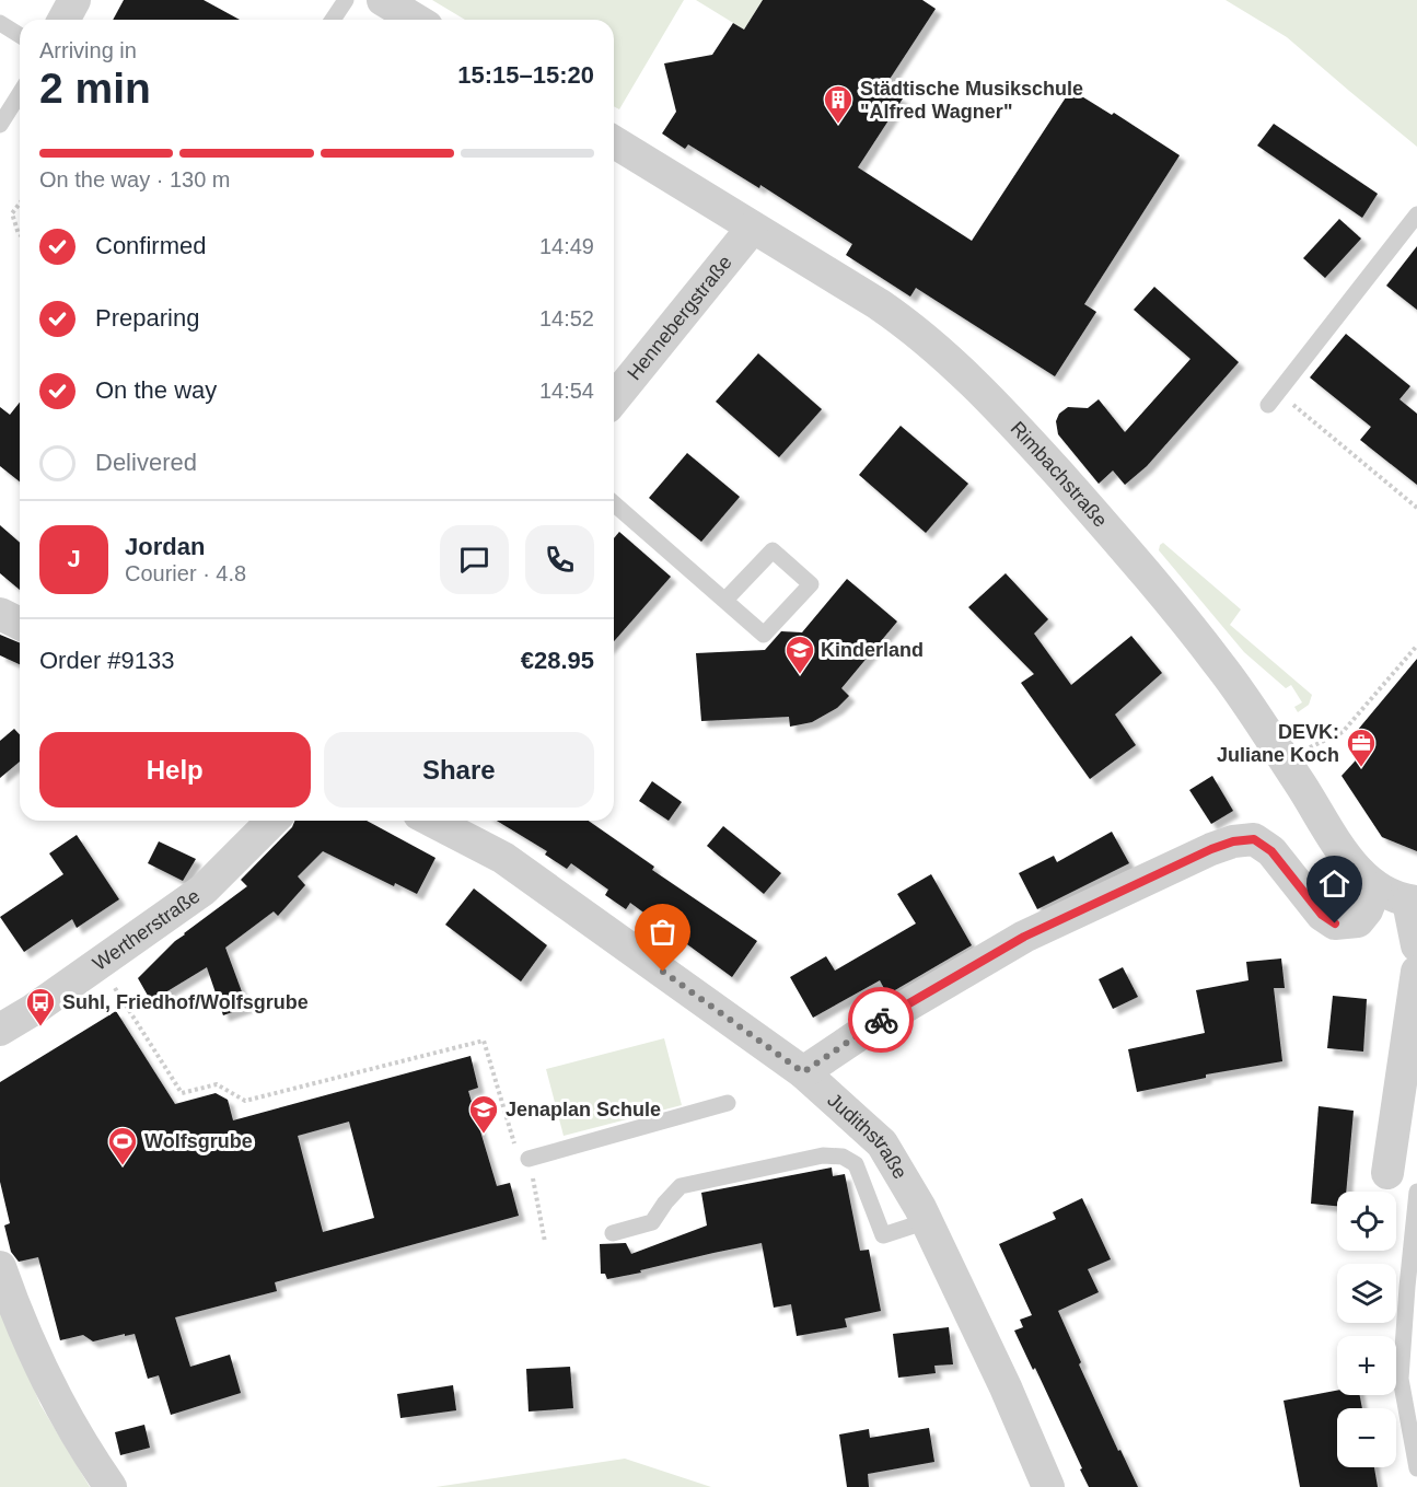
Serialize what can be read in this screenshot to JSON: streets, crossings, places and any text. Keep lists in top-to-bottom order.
{
  "streets": {
    "street": [
      "Hennebergstraße",
      "Rimbachstraße",
      "Wertherstraße",
      "Judithstraße"
    ]
  },
  "crossings": [
    ["Hennebergstraße", "Rimbachstraße"]
  ],
  "places": {
    "building": ["Städtische Musikschule \"Alfred Wagner\""],
    "school or university": ["Kinderland", "Jenaplan Schule"],
    "office": ["DEVK: Juliane Koch"],
    "bus stop": ["Suhl, Friedhof/Wolfsgrube"],
    "sports": ["Wolfsgrube"]
  },
  "page": {
    "heading": ["2 min", "Arriving in", "15:15–15:20"],
    "panel": [
      "Jordan",
      "Courier · 4.8",
      "Order #9133",
      "€28.95"
    ],
    "bar": "On the way · 130 m",
    "list": [
      ["Confirmed", "14:49"],
      ["Preparing", "14:52"],
      ["On the way", "14:54"],
      "Delivered"
    ],
    "round": "J",
    "buttons": ["Help", "Share"],
    "map_buttons": ["+", "−"]
  }
}
